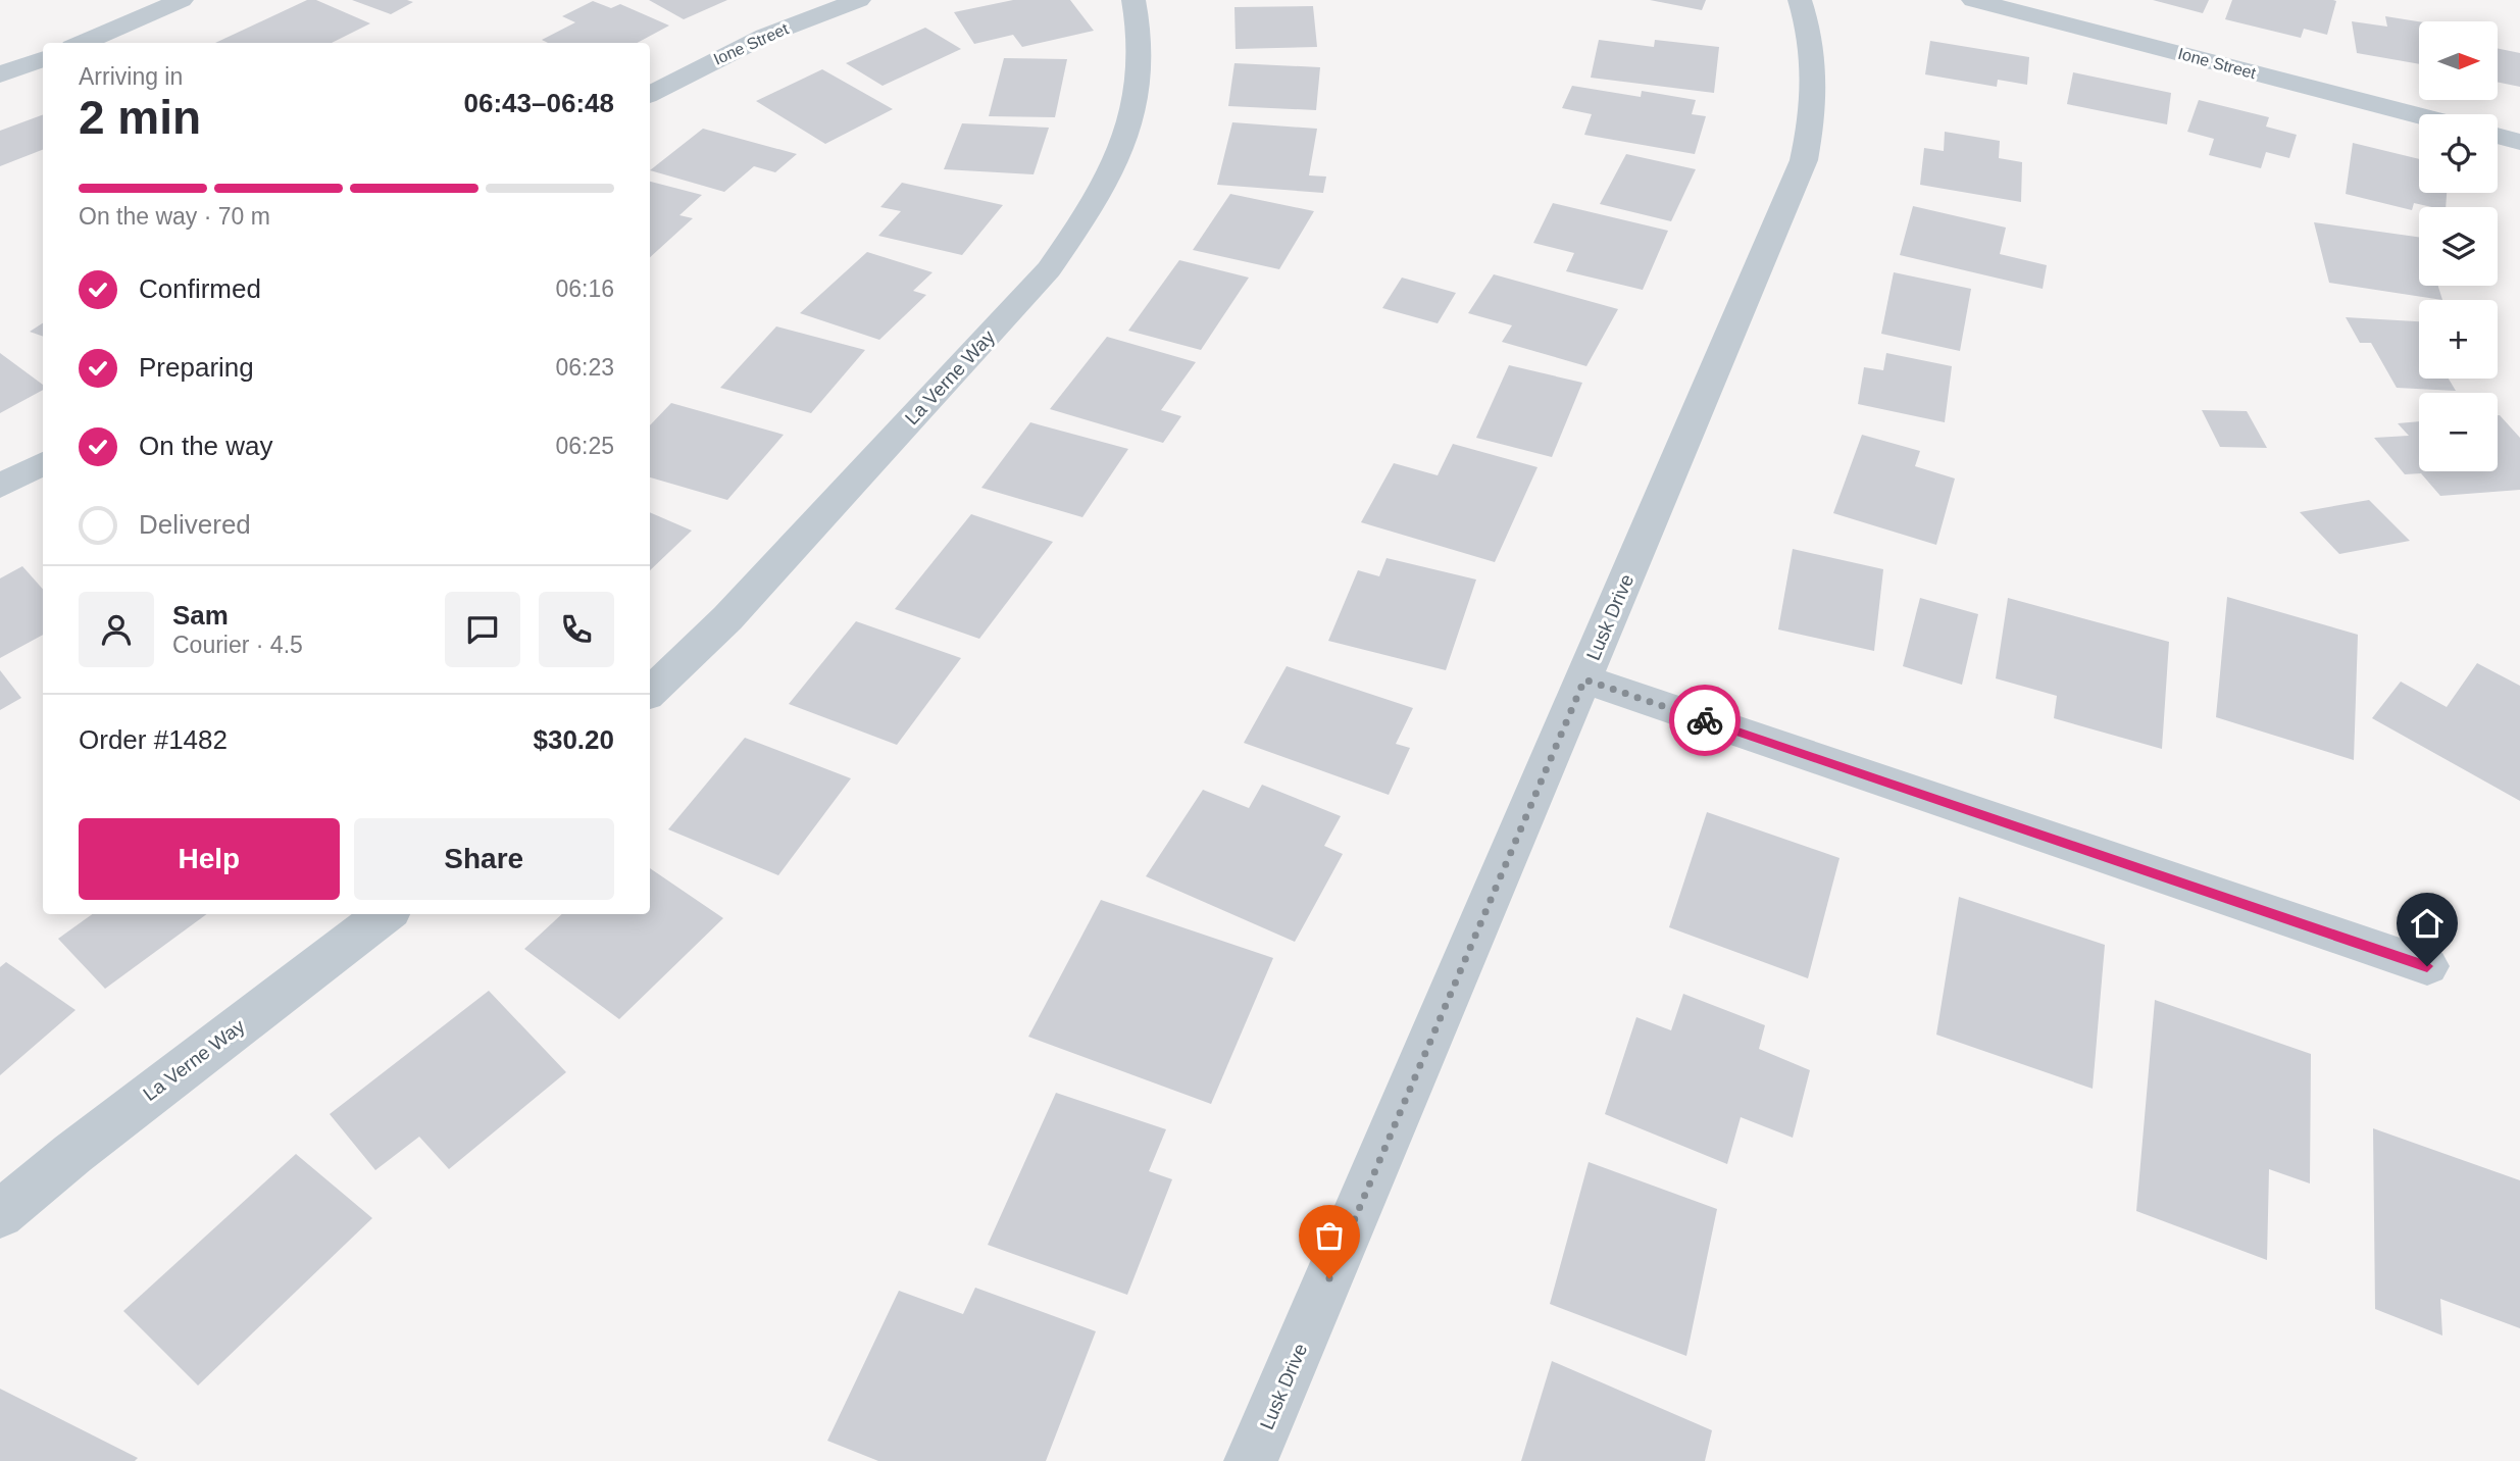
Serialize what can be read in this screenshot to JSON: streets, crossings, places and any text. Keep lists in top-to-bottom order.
{
  "streets": {
    "street": ["Ione Street", "La Verne Way", "Lusk Drive"]
  },
  "north": "right",
  "page": {
    "map_buttons": ["+", "−"],
    "heading": ["2 min", "Arriving in", "06:43–06:48"],
    "panel": [
      "Sam",
      "Courier · 4.5",
      "Order #1482",
      "$30.20"
    ],
    "bar": "On the way · 70 m",
    "list": [
      ["Confirmed", "06:16"],
      ["Preparing", "06:23"],
      ["On the way", "06:25"],
      "Delivered"
    ],
    "buttons": ["Help", "Share"]
  }
}
